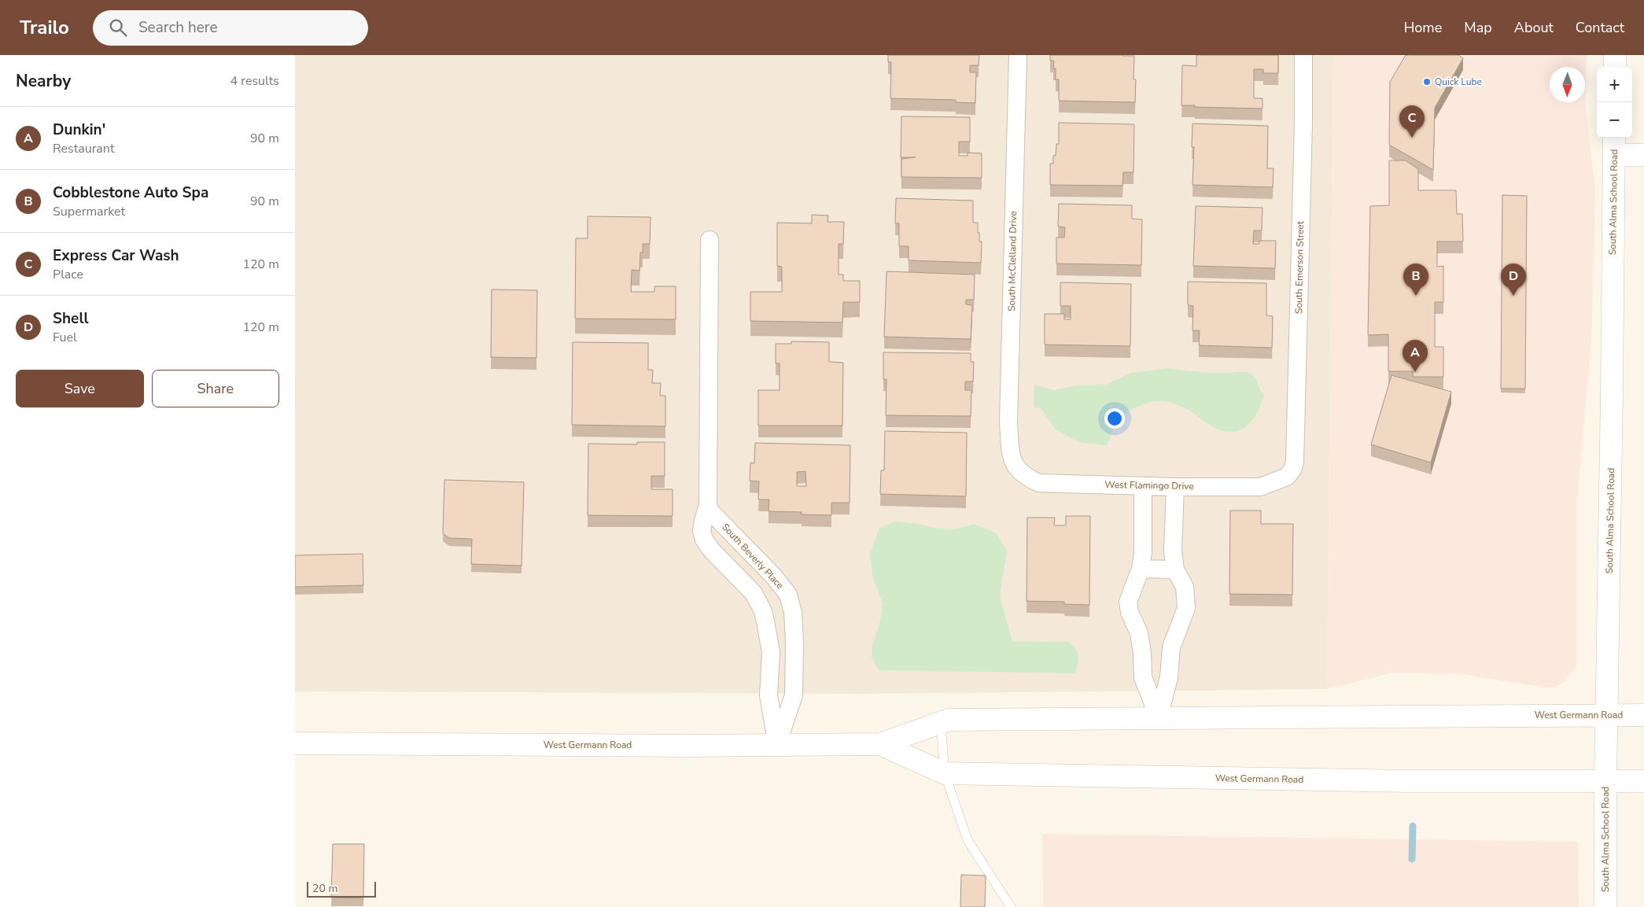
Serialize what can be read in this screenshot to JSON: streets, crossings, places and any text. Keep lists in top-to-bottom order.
{
  "streets": {
    "main road": ["South Alma School Road", "West Germann Road"],
    "street": [
      "South McClelland Drive",
      "South Emerson Street",
      "West Flamingo Drive",
      "South Beverly Place"
    ]
  },
  "crossings": [
    ["South Alma School Road", "West Germann Road"],
    ["South McClelland Drive", "West Flamingo Drive"],
    ["South Emerson Street", "West Flamingo Drive"],
    ["South Beverly Place", "West Germann Road"]
  ],
  "places": ["Quick Lube"],
  "scale_bar": "20 m",
  "north": "bottom",
  "page": {
    "header": "Trailo",
    "search": "Search here",
    "nav": [
      "Home",
      "Map",
      "About",
      "Contact"
    ],
    "heading": ["Nearby", "4 results"],
    "map_buttons": ["+", "−"],
    "pins": [
      "C",
      "B",
      "D",
      "A"
    ],
    "list": [
      {
        "mark": "A",
        "name": "Dunkin'",
        "note": "Restaurant",
        "value": "90 m"
      },
      {
        "mark": "B",
        "name": "Cobblestone Auto Spa",
        "note": "Supermarket",
        "value": "90 m"
      },
      {
        "mark": "C",
        "name": "Express Car Wash",
        "note": "Place",
        "value": "120 m"
      },
      {
        "mark": "D",
        "name": "Shell",
        "note": "Fuel",
        "value": "120 m"
      }
    ],
    "buttons": ["Save", "Share"],
    "scale": "20 m"
  }
}
